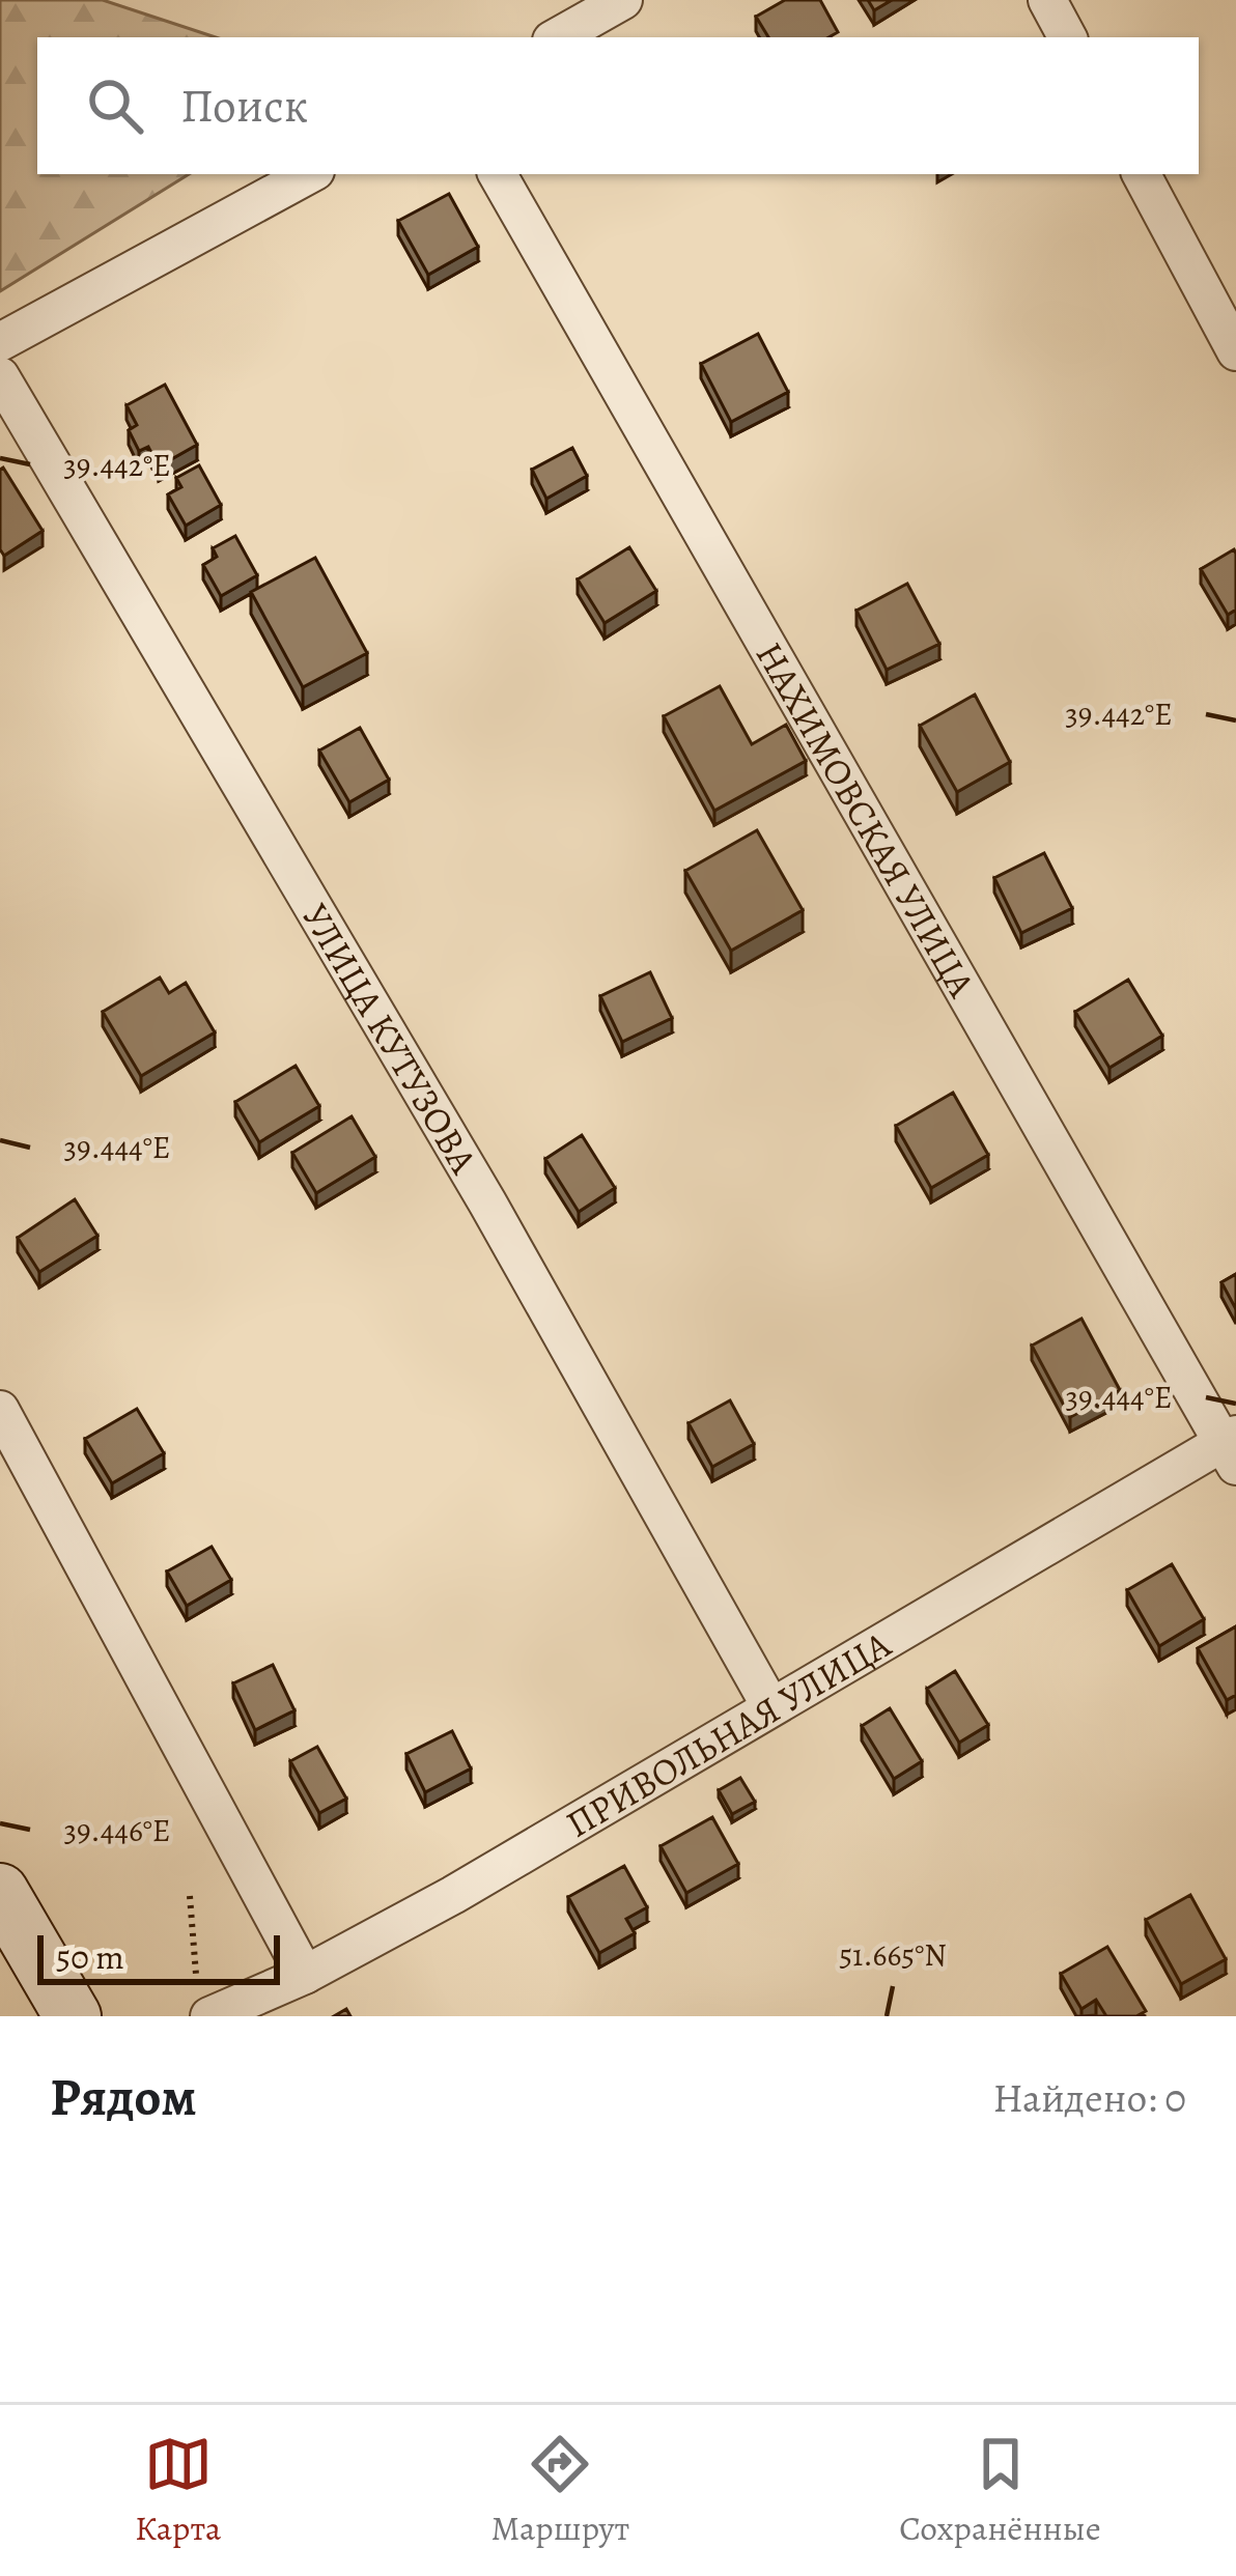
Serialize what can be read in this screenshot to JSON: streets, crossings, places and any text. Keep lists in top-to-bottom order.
{
  "streets": {
    "street": ["НАХИМОВСКАЯ УЛИЦА", "УЛИЦА КУТУЗОВА", "ПРИВОЛЬНАЯ УЛИЦА"]
  },
  "crossings": [
    ["НАХИМОВСКАЯ УЛИЦА", "ПРИВОЛЬНАЯ УЛИЦА"],
    ["УЛИЦА КУТУЗОВА", "ПРИВОЛЬНАЯ УЛИЦА"]
  ],
  "scale_bar": "50 m",
  "page": {
    "search": "Поиск",
    "scale": "50 m",
    "heading": ["Рядом", "Найдено: 0"],
    "nav": ["Карта", "Маршрут", "Сохранённые"]
  },
  "coordinates": [
    "39.442°E",
    "39.444°E",
    "39.446°E",
    "51.665°N"
  ]
}
